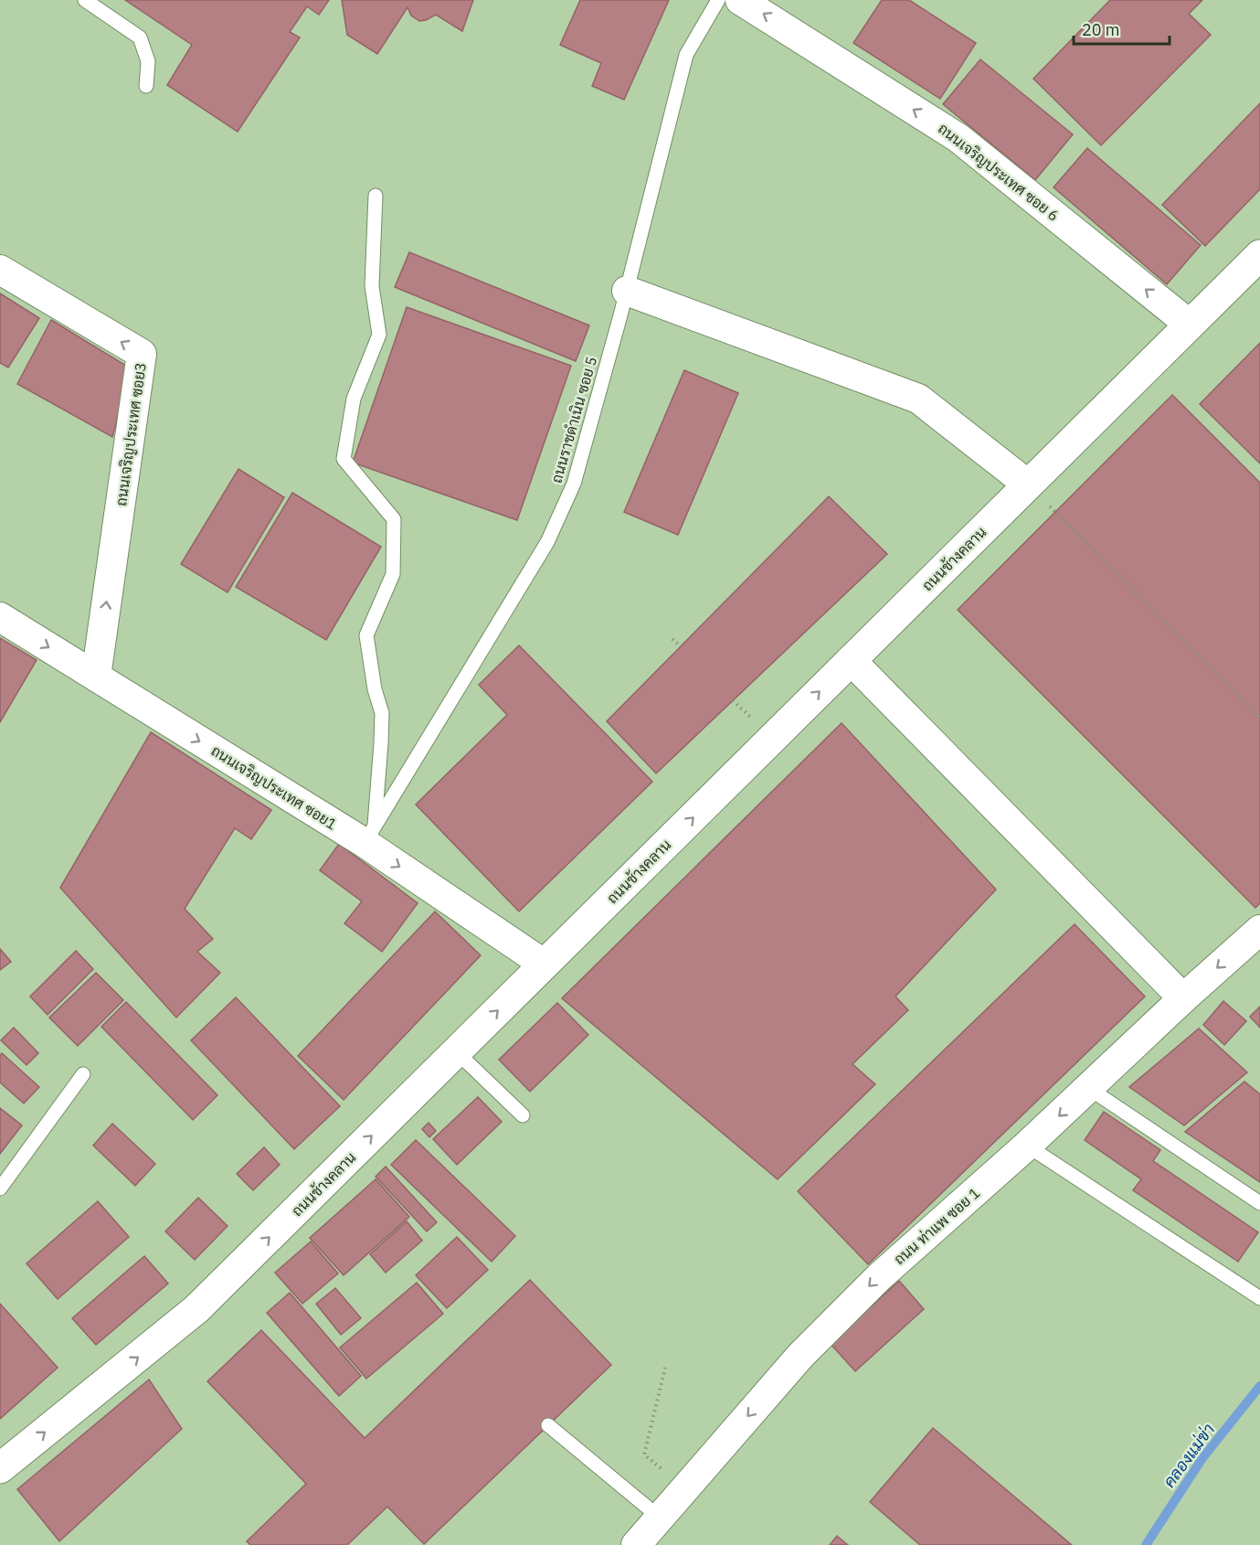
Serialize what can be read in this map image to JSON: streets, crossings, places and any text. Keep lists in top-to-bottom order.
{
  "streets": {
    "street": [
      "ถนนเจริญประเทศ ซอย 6",
      "ถนนเจริญประเทศ ซอย3",
      "ถนนช้างคลาน",
      "ถนนเจริญประเทศ ซอย1",
      "ถนน ท่าแพ ซอย 1"
    ],
    "lane": ["ถนนราชดำเนิน ซอย 5"]
  },
  "crossings": [
    ["ถนนเจริญประเทศ ซอย 6", "ถนนช้างคลาน"],
    ["ถนนราชดำเนิน ซอย 5", "ถนนเจริญประเทศ ซอย1"],
    ["ถนนเจริญประเทศ ซอย3", "ถนนเจริญประเทศ ซอย1"],
    ["ถนนช้างคลาน", "ถนนเจริญประเทศ ซอย1"]
  ],
  "one_way": [
    "ถนนเจริญประเทศ ซอย3",
    "ถนนช้างคลาน",
    "ถนนเจริญประเทศ ซอย1",
    "ถนน ท่าแพ ซอย 1"
  ],
  "water": ["คลองแม่ข่า"],
  "scale_bar": "20 m"
}
